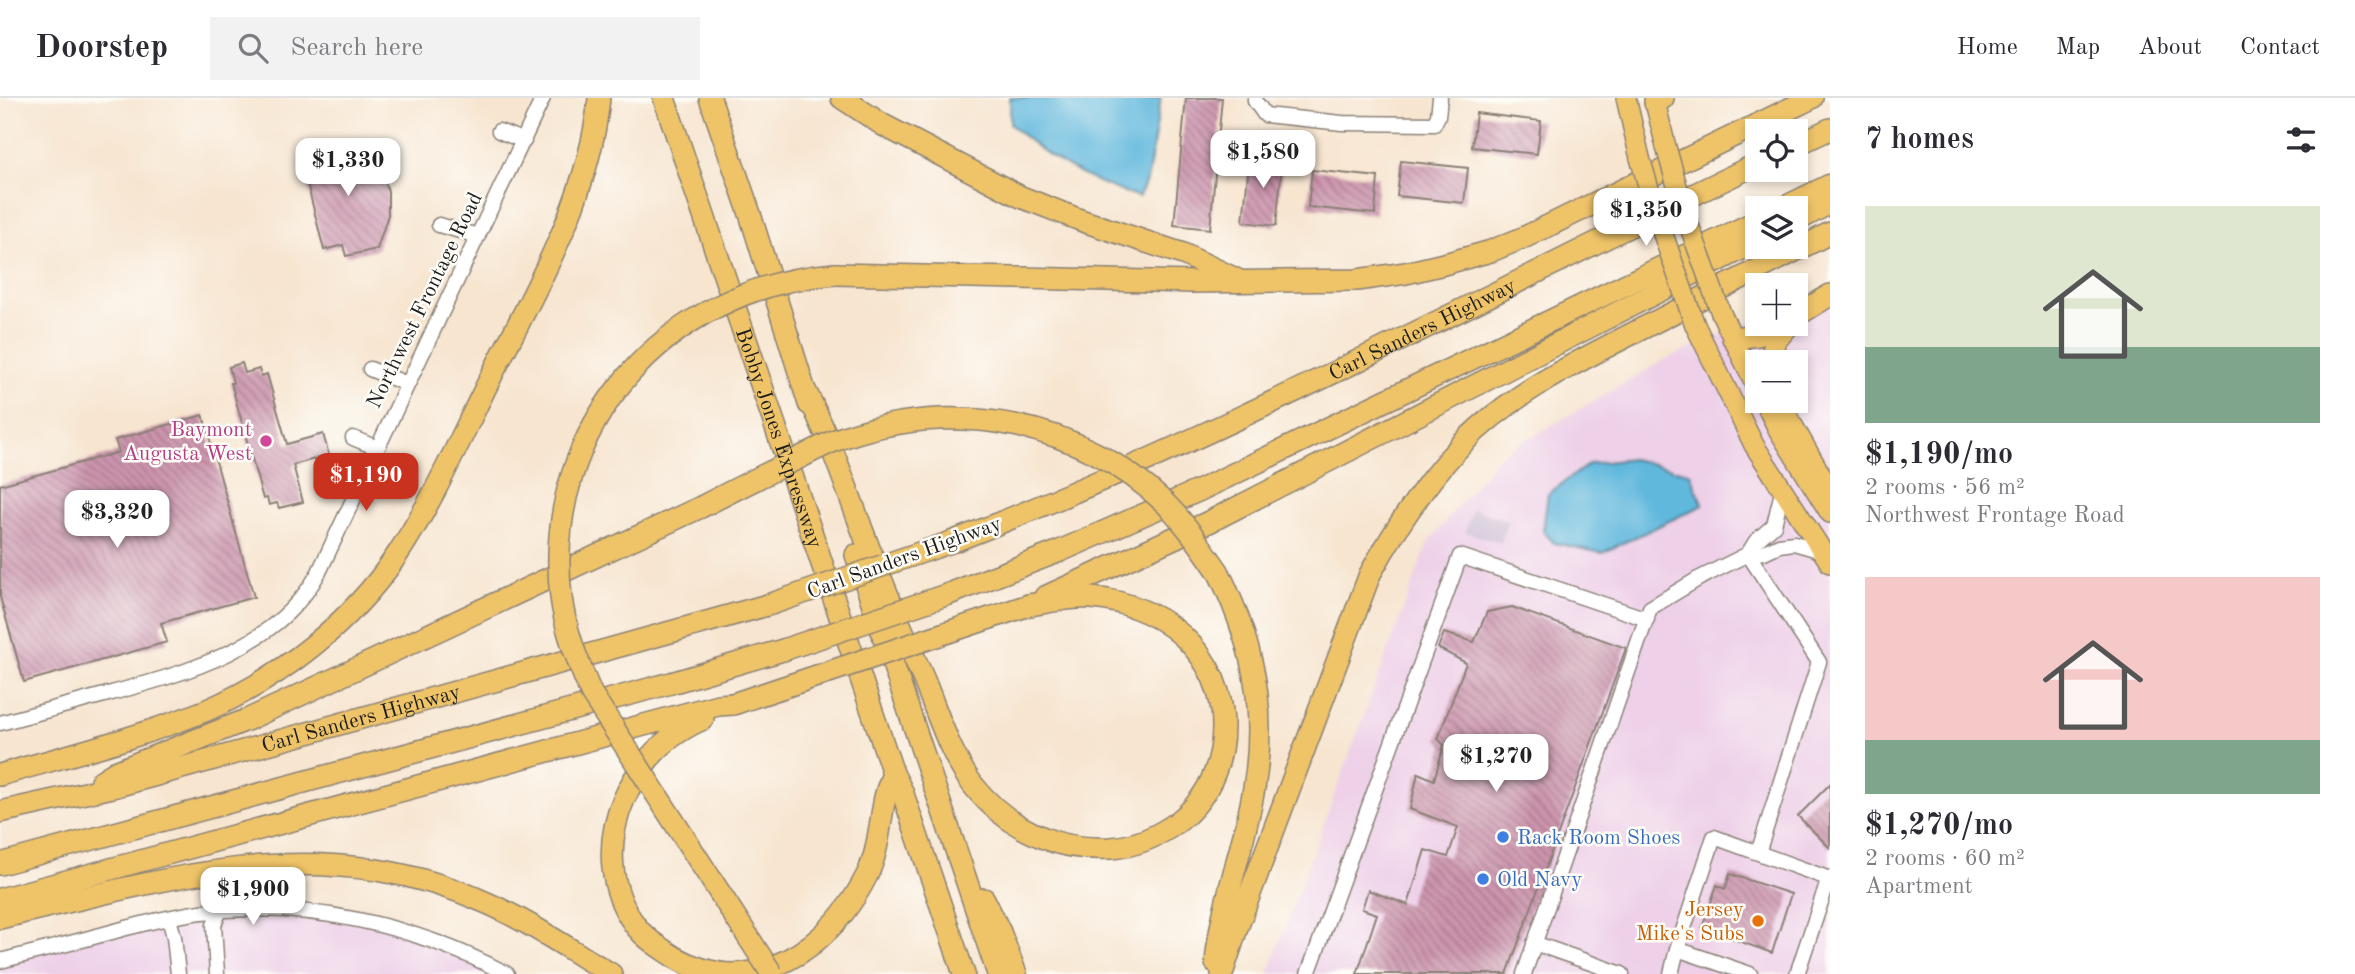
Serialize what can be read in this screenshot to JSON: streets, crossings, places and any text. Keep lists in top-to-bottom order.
{
  "streets": {
    "highway": ["Carl Sanders Highway", "Bobby Jones Expressway"],
    "street": ["Northwest Frontage Road"]
  },
  "places": [
    "Baymont Augusta West",
    "Rack Room Shoes",
    "Old Navy",
    "Jersey Mike's Subs"
  ],
  "page": {
    "header": "Doorstep",
    "search": "Search here",
    "nav": [
      "Home",
      "Map",
      "About",
      "Contact"
    ],
    "heading": "7 homes",
    "map_buttons": ["+", "−"],
    "price": [
      "$1,580",
      "$1,330",
      "$1,350",
      "$1,190",
      "$3,320",
      "$1,270",
      "$1,900"
    ],
    "list": [
      {
        "name": "$1,190/mo",
        "note": "2 rooms · 56 m² · Northwest Frontage Road"
      },
      {
        "name": "$1,270/mo",
        "note": "2 rooms · 60 m² · Apartment"
      }
    ]
  }
}
